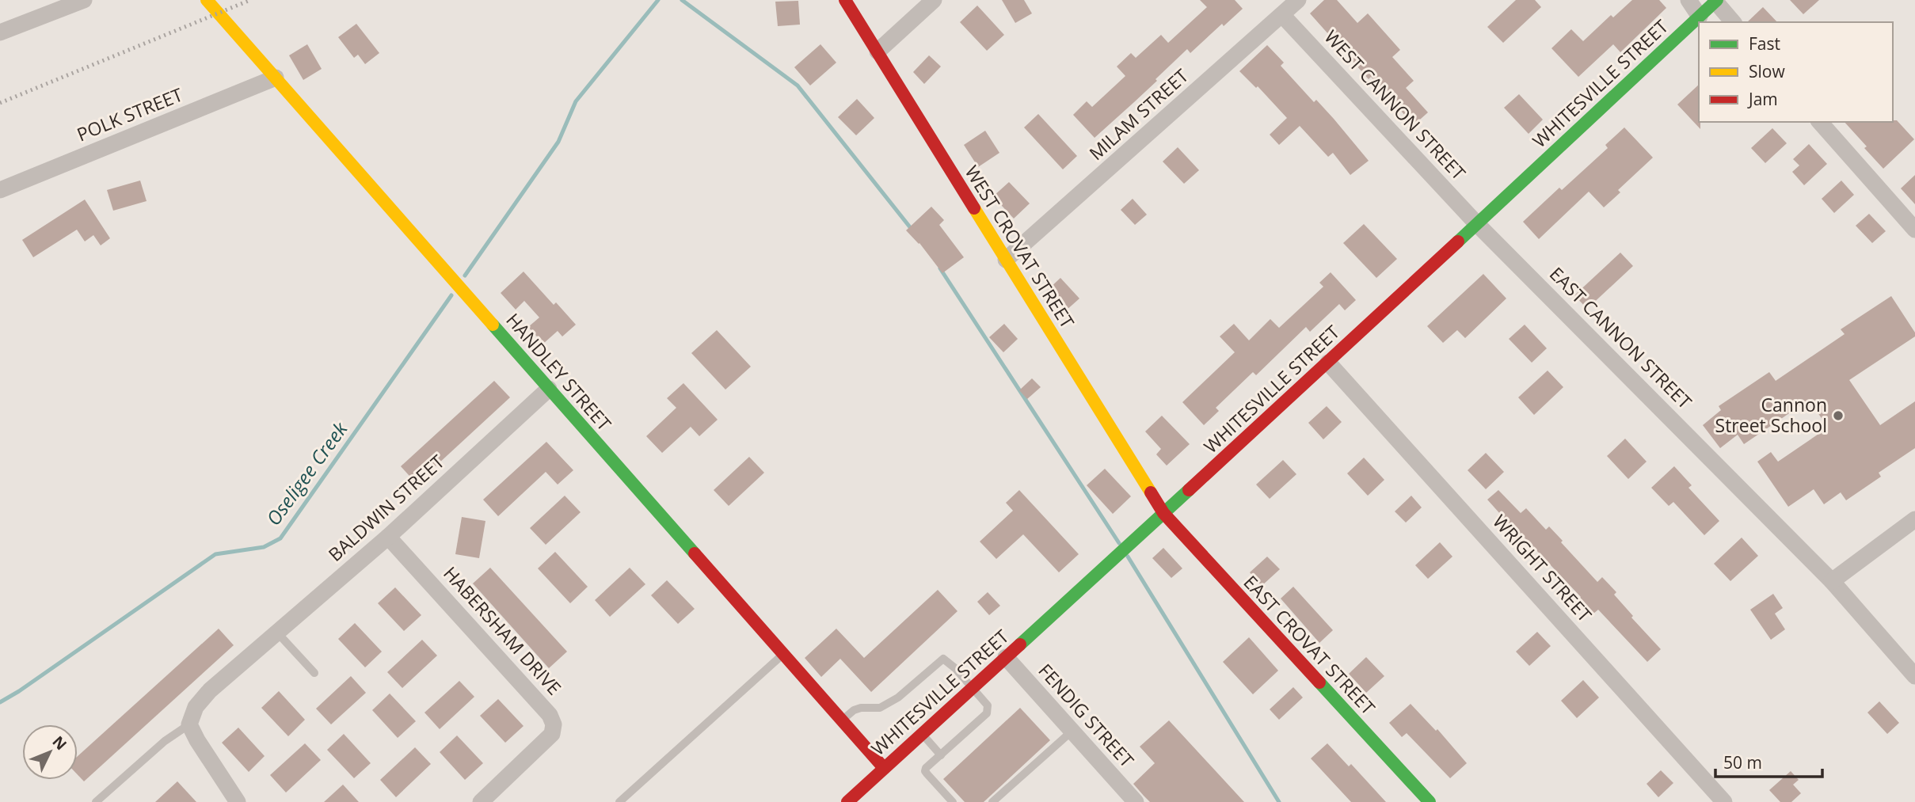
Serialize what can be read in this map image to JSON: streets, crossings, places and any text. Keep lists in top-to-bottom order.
{
  "streets": {
    "street": [
      "WHITESVILLE STREET",
      "WEST CANNON STREET",
      "POLK STREET",
      "MILAM STREET",
      "WEST CROVAT STREET",
      "EAST CANNON STREET",
      "HANDLEY STREET",
      "BALDWIN STREET",
      "WRIGHT STREET",
      "HABERSHAM DRIVE",
      "EAST CROVAT STREET",
      "FENDIG STREET"
    ]
  },
  "crossings": [
    ["WHITESVILLE STREET", "WEST CANNON STREET"],
    ["WHITESVILLE STREET", "WEST CROVAT STREET"],
    ["WHITESVILLE STREET", "EAST CANNON STREET"],
    ["WHITESVILLE STREET", "HANDLEY STREET"],
    ["WHITESVILLE STREET", "WRIGHT STREET"],
    ["WHITESVILLE STREET", "EAST CROVAT STREET"],
    ["WHITESVILLE STREET", "FENDIG STREET"],
    ["WEST CANNON STREET", "MILAM STREET"],
    ["WEST CANNON STREET", "EAST CANNON STREET"],
    ["POLK STREET", "HANDLEY STREET"],
    ["MILAM STREET", "WEST CROVAT STREET"],
    ["WEST CROVAT STREET", "EAST CROVAT STREET"],
    ["HANDLEY STREET", "BALDWIN STREET"],
    ["BALDWIN STREET", "HABERSHAM DRIVE"]
  ],
  "water": ["Oseligee Creek"],
  "places": ["Cannon Street School"],
  "legend": ["Fast", "Slow", "Jam"],
  "scale_bar": "50 m",
  "north": "top right"
}
